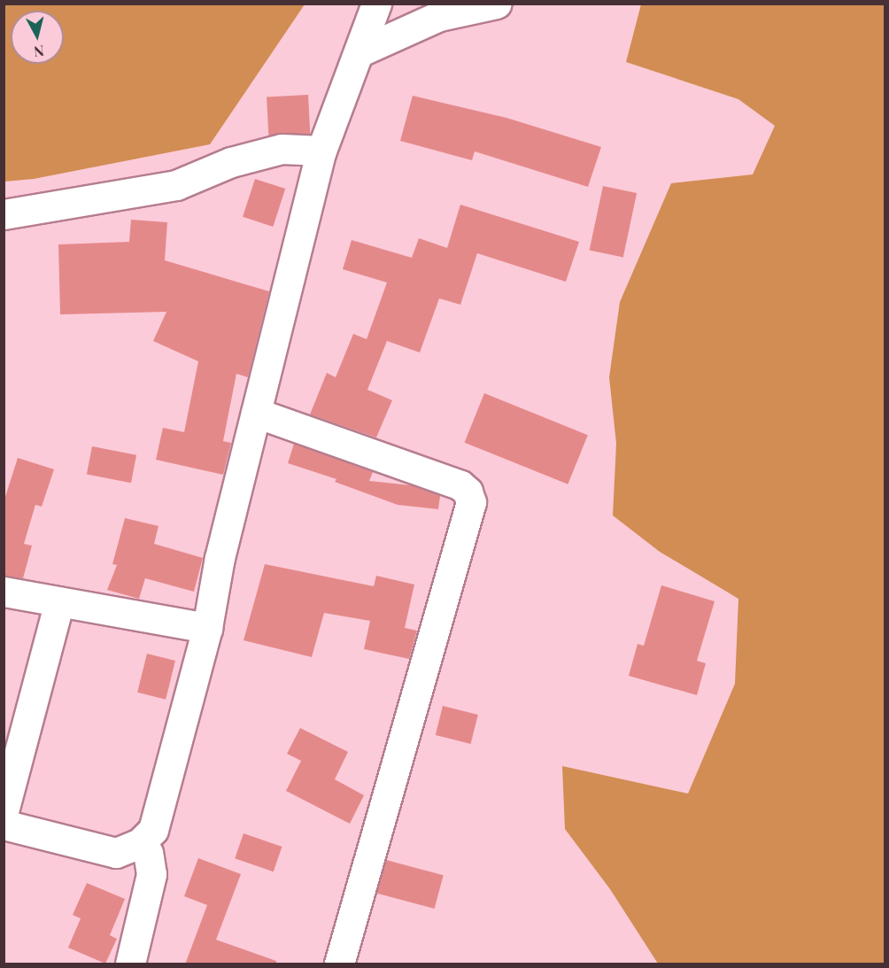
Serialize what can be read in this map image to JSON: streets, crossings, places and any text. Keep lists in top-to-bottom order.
{
  "north": "bottom"
}
